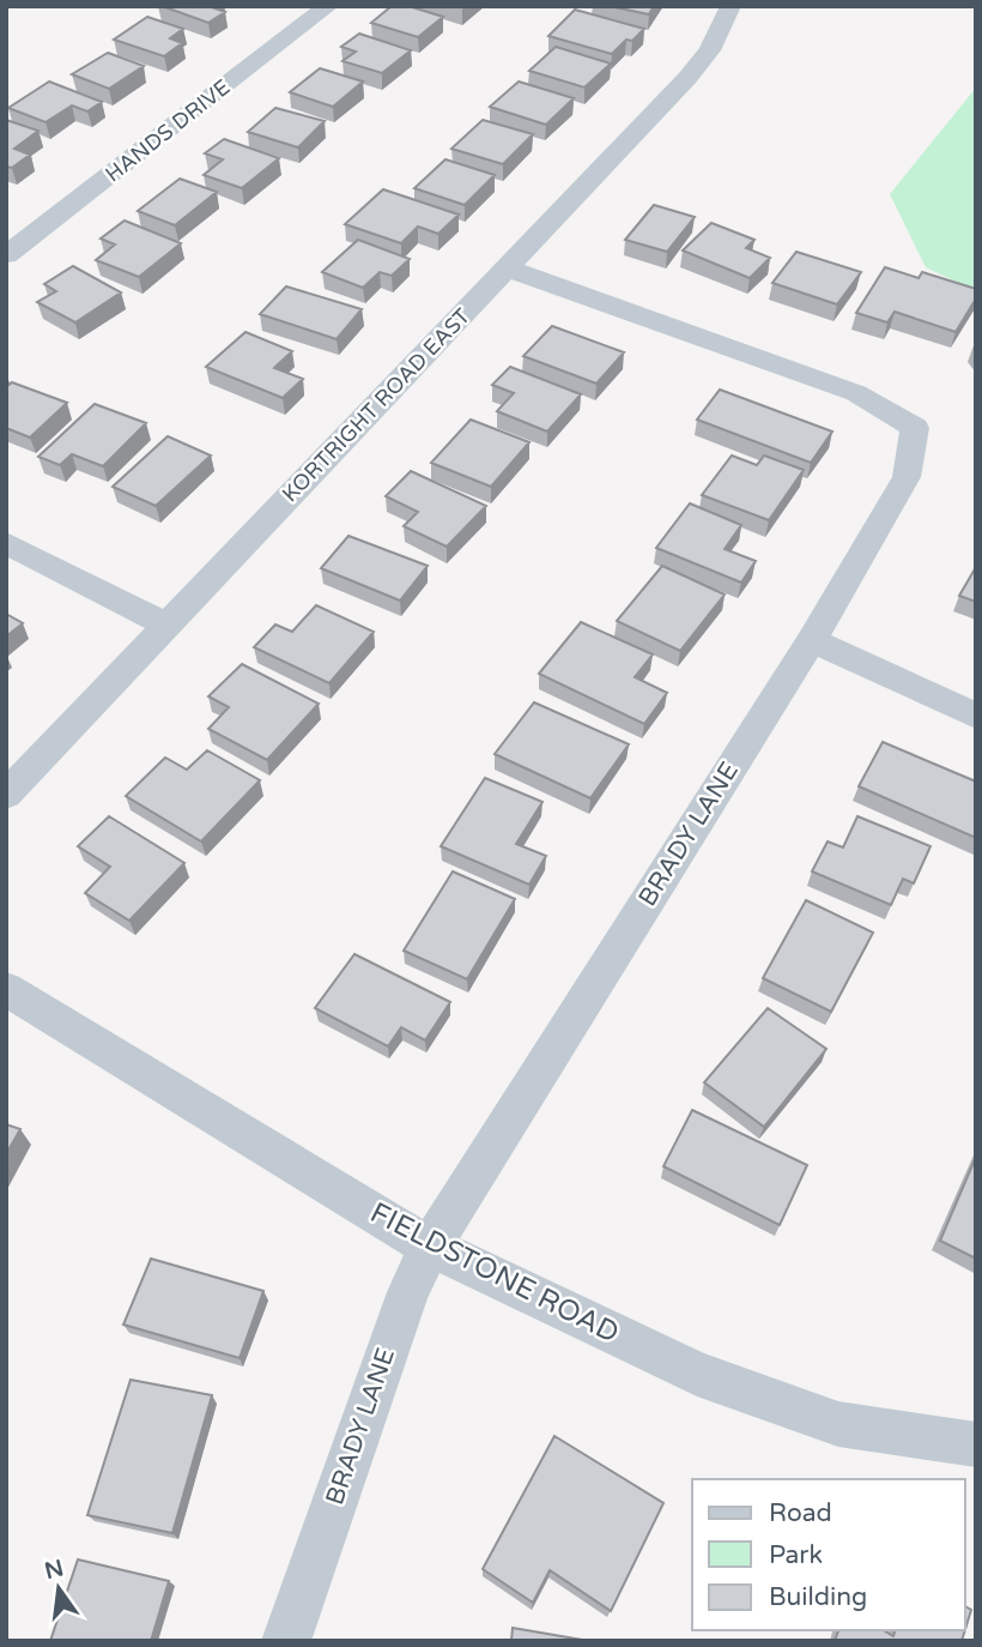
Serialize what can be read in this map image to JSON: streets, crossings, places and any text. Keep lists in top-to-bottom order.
{
  "streets": {
    "street": [
      "HANDS DRIVE",
      "KORTRIGHT ROAD EAST",
      "BRADY LANE",
      "FIELDSTONE ROAD"
    ]
  },
  "crossings": [
    ["KORTRIGHT ROAD EAST", "BRADY LANE"],
    ["BRADY LANE", "FIELDSTONE ROAD"]
  ],
  "legend": ["Road", "Park", "Building"],
  "north": "top"
}
